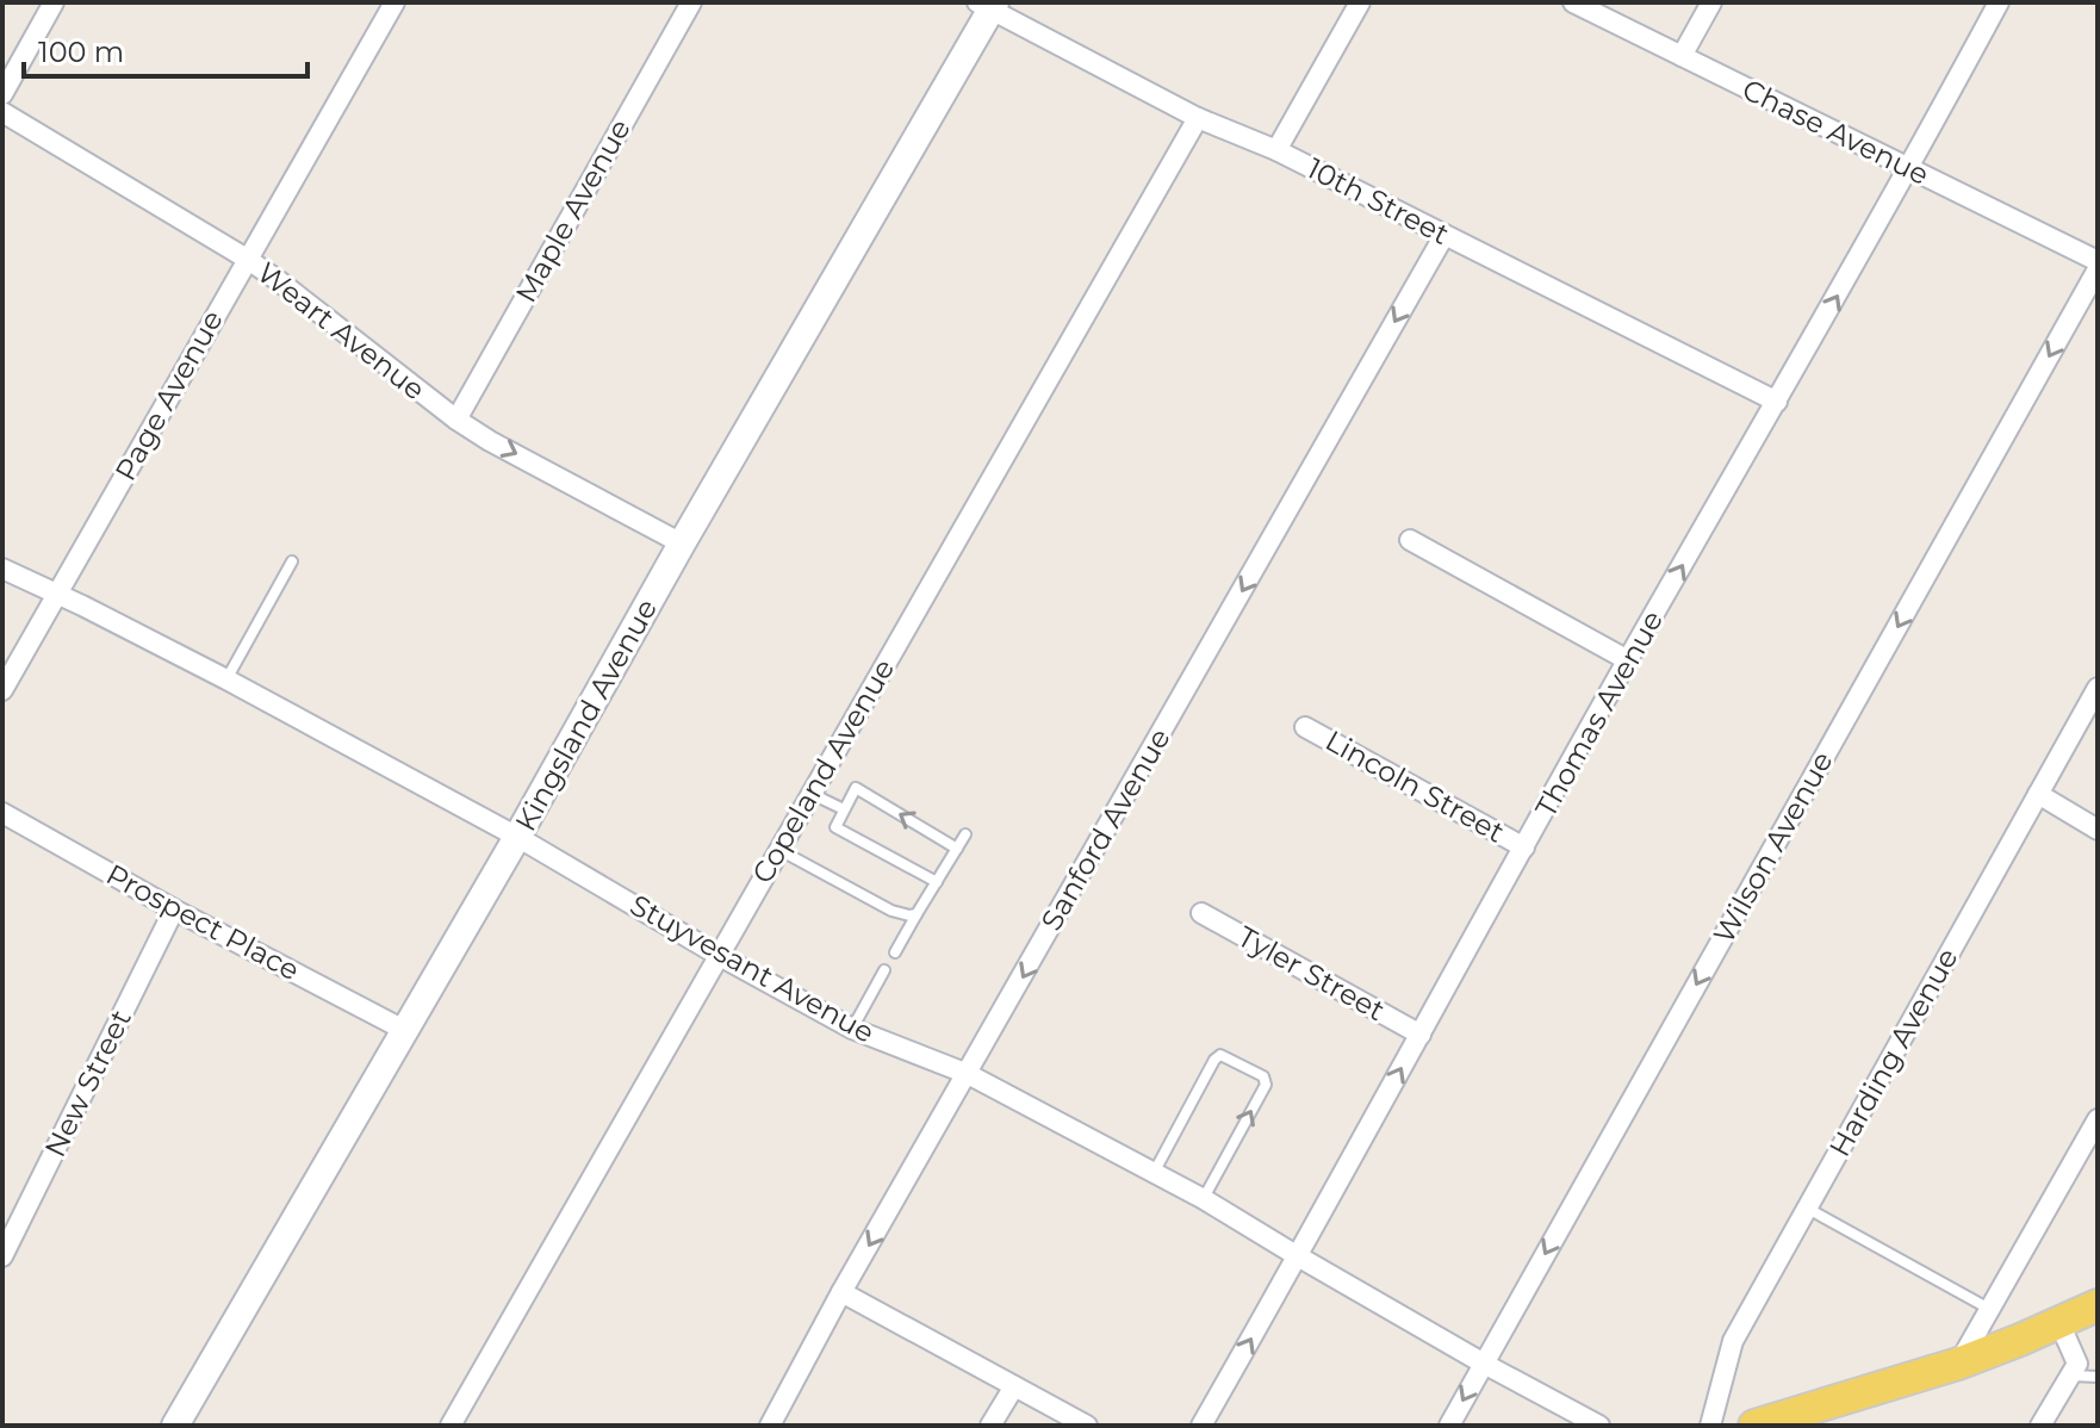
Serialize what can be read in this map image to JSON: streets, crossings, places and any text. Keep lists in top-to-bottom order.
{
  "streets": {
    "main road": ["Kingsland Avenue"],
    "street": [
      "Chase Avenue",
      "10th Street",
      "Maple Avenue",
      "Weart Avenue",
      "Page Avenue",
      "Thomas Avenue",
      "Copeland Avenue",
      "Lincoln Street",
      "Sanford Avenue",
      "Wilson Avenue",
      "Prospect Place",
      "Stuyvesant Avenue",
      "Tyler Street",
      "Harding Avenue",
      "New Street"
    ]
  },
  "crossings": [
    ["Chase Avenue", "Thomas Avenue"],
    ["10th Street", "Thomas Avenue"],
    ["10th Street", "Kingsland Avenue"],
    ["10th Street", "Copeland Avenue"],
    ["10th Street", "Sanford Avenue"],
    ["Maple Avenue", "Weart Avenue"],
    ["Weart Avenue", "Page Avenue"],
    ["Weart Avenue", "Kingsland Avenue"],
    ["Page Avenue", "Stuyvesant Avenue"],
    ["Thomas Avenue", "Lincoln Street"],
    ["Thomas Avenue", "Stuyvesant Avenue"],
    ["Thomas Avenue", "Tyler Street"],
    ["Kingsland Avenue", "Prospect Place"],
    ["Kingsland Avenue", "Stuyvesant Avenue"],
    ["Copeland Avenue", "Stuyvesant Avenue"],
    ["Sanford Avenue", "Stuyvesant Avenue"],
    ["Wilson Avenue", "Stuyvesant Avenue"],
    ["Prospect Place", "New Street"]
  ],
  "one_way": ["Thomas Avenue", "Sanford Avenue", "Wilson Avenue"],
  "scale_bar": "100 m"
}
